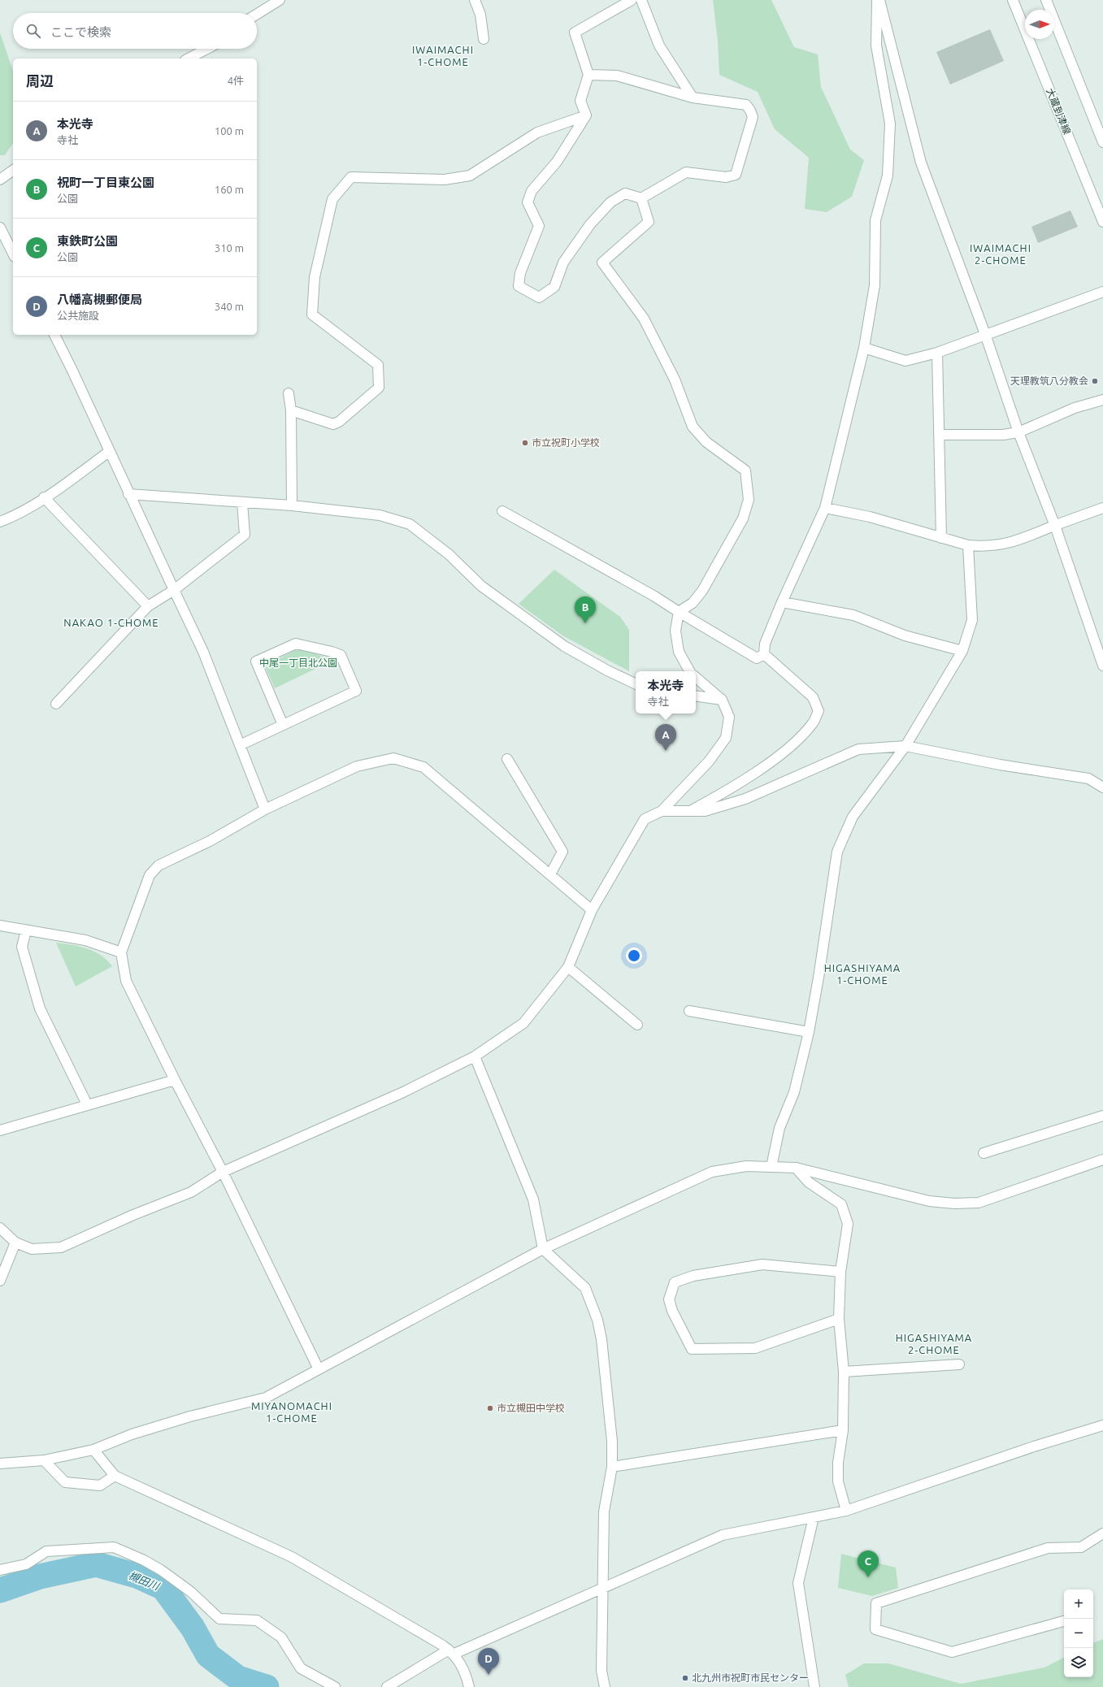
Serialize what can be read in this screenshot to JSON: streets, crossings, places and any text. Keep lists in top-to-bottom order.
{
  "streets": {
    "street": ["大蔵到津線"]
  },
  "districts": [
    "IWAIMACHI 1-CHOME",
    "IWAIMACHI 2-CHOME",
    "NAKAO 1-CHOME",
    "HIGASHIYAMA 1-CHOME",
    "HIGASHIYAMA 2-CHOME",
    "MIYANOMACHI 1-CHOME"
  ],
  "water": ["槻田川"],
  "parks": ["中尾一丁目北公園"],
  "places": [
    "天理教筑八分教会",
    "市立祝町小学校",
    "市立槻田中学校",
    "北九州市祝町市民センター"
  ],
  "north": "right",
  "page": {
    "search": "ここで検索",
    "heading": ["周辺", "4件"],
    "list": [
      {
        "mark": "A",
        "name": "本光寺",
        "note": "寺社",
        "value": "100 m"
      },
      {
        "mark": "B",
        "name": "祝町一丁目東公園",
        "note": "公園",
        "value": "160 m"
      },
      {
        "mark": "C",
        "name": "東鉄町公園",
        "note": "公園",
        "value": "310 m"
      },
      {
        "mark": "D",
        "name": "八幡高槻郵便局",
        "note": "公共施設",
        "value": "340 m"
      }
    ],
    "pins": [
      "B",
      "A",
      "C",
      "D"
    ],
    "popup": ["本光寺", "寺社"],
    "map_buttons": ["+", "−"]
  }
}
